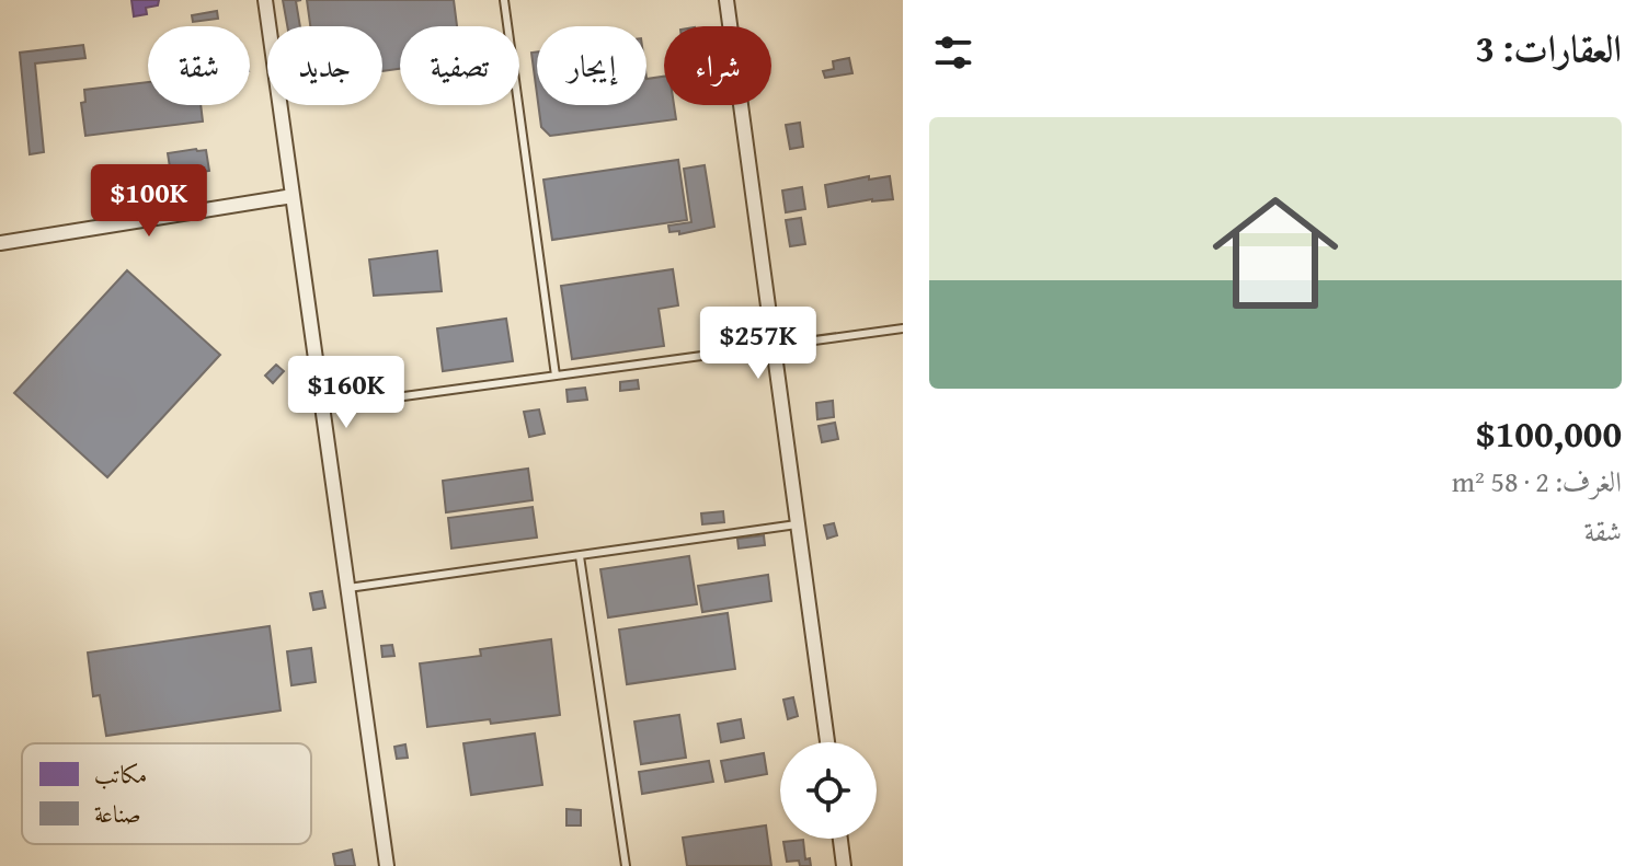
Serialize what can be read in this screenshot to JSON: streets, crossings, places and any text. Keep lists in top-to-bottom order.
{
  "legend": ["مكاتب", "صناعة"],
  "page": {
    "heading": "العقارات: 3",
    "chip": [
      "شراء",
      "إيجار",
      "تصفية",
      "جديد",
      "شقة"
    ],
    "list": [
      {
        "name": "$100,000",
        "note": "الغرف: 2 · 58 m² · شقة"
      }
    ],
    "price": ["$100K", "$257K", "$160K"]
  }
}
